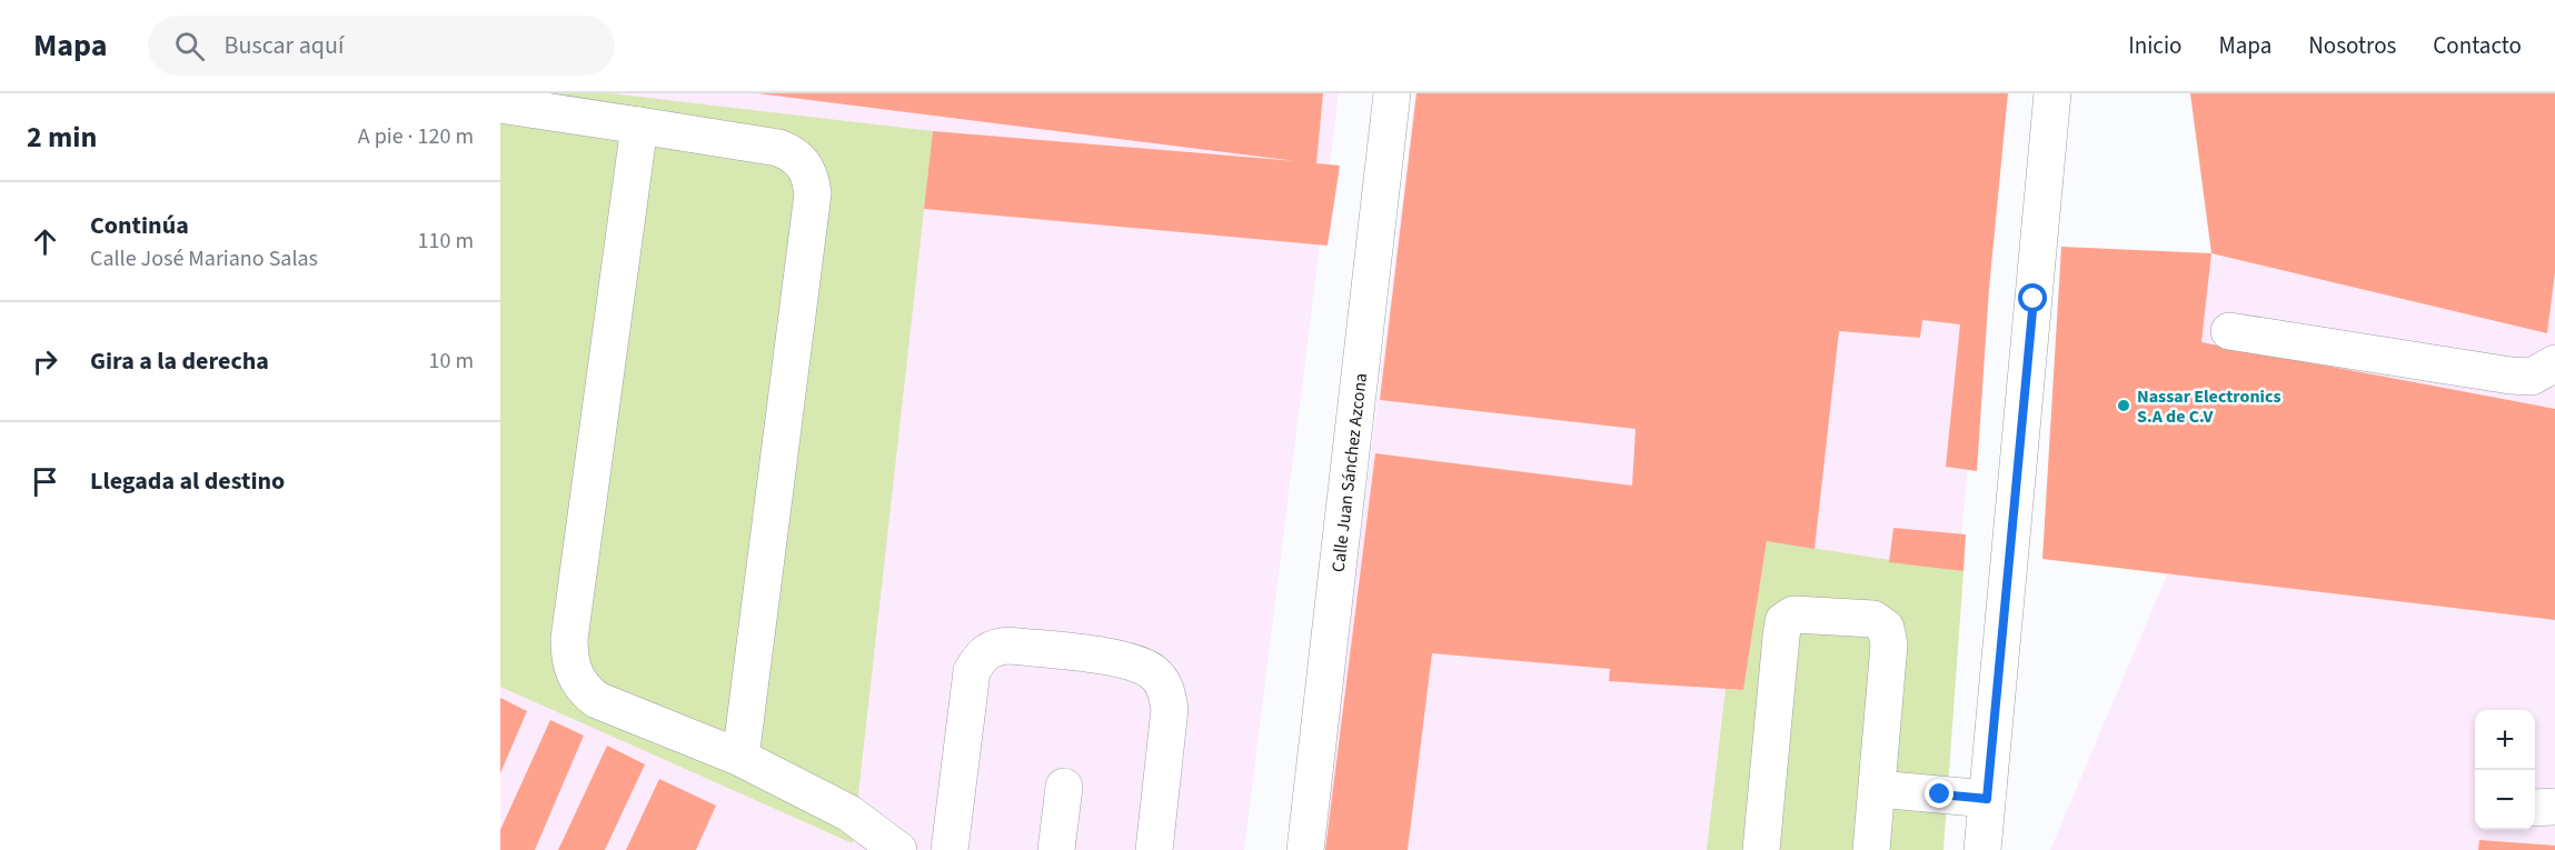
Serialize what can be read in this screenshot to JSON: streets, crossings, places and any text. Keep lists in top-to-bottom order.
{
  "streets": {
    "street": ["Calle Juan Sánchez Azcona"]
  },
  "places": ["Nassar Electronics S.A de C.V"],
  "page": {
    "header": "Mapa",
    "search": "Buscar aquí",
    "nav": [
      "Inicio",
      "Mapa",
      "Nosotros",
      "Contacto"
    ],
    "heading": ["2 min", "A pie · 120 m"],
    "list": [
      ["Continúa", "Calle José Mariano Salas", "110 m"],
      ["Gira a la derecha", "10 m"],
      "Llegada al destino"
    ],
    "map_buttons": ["+", "−"]
  }
}
